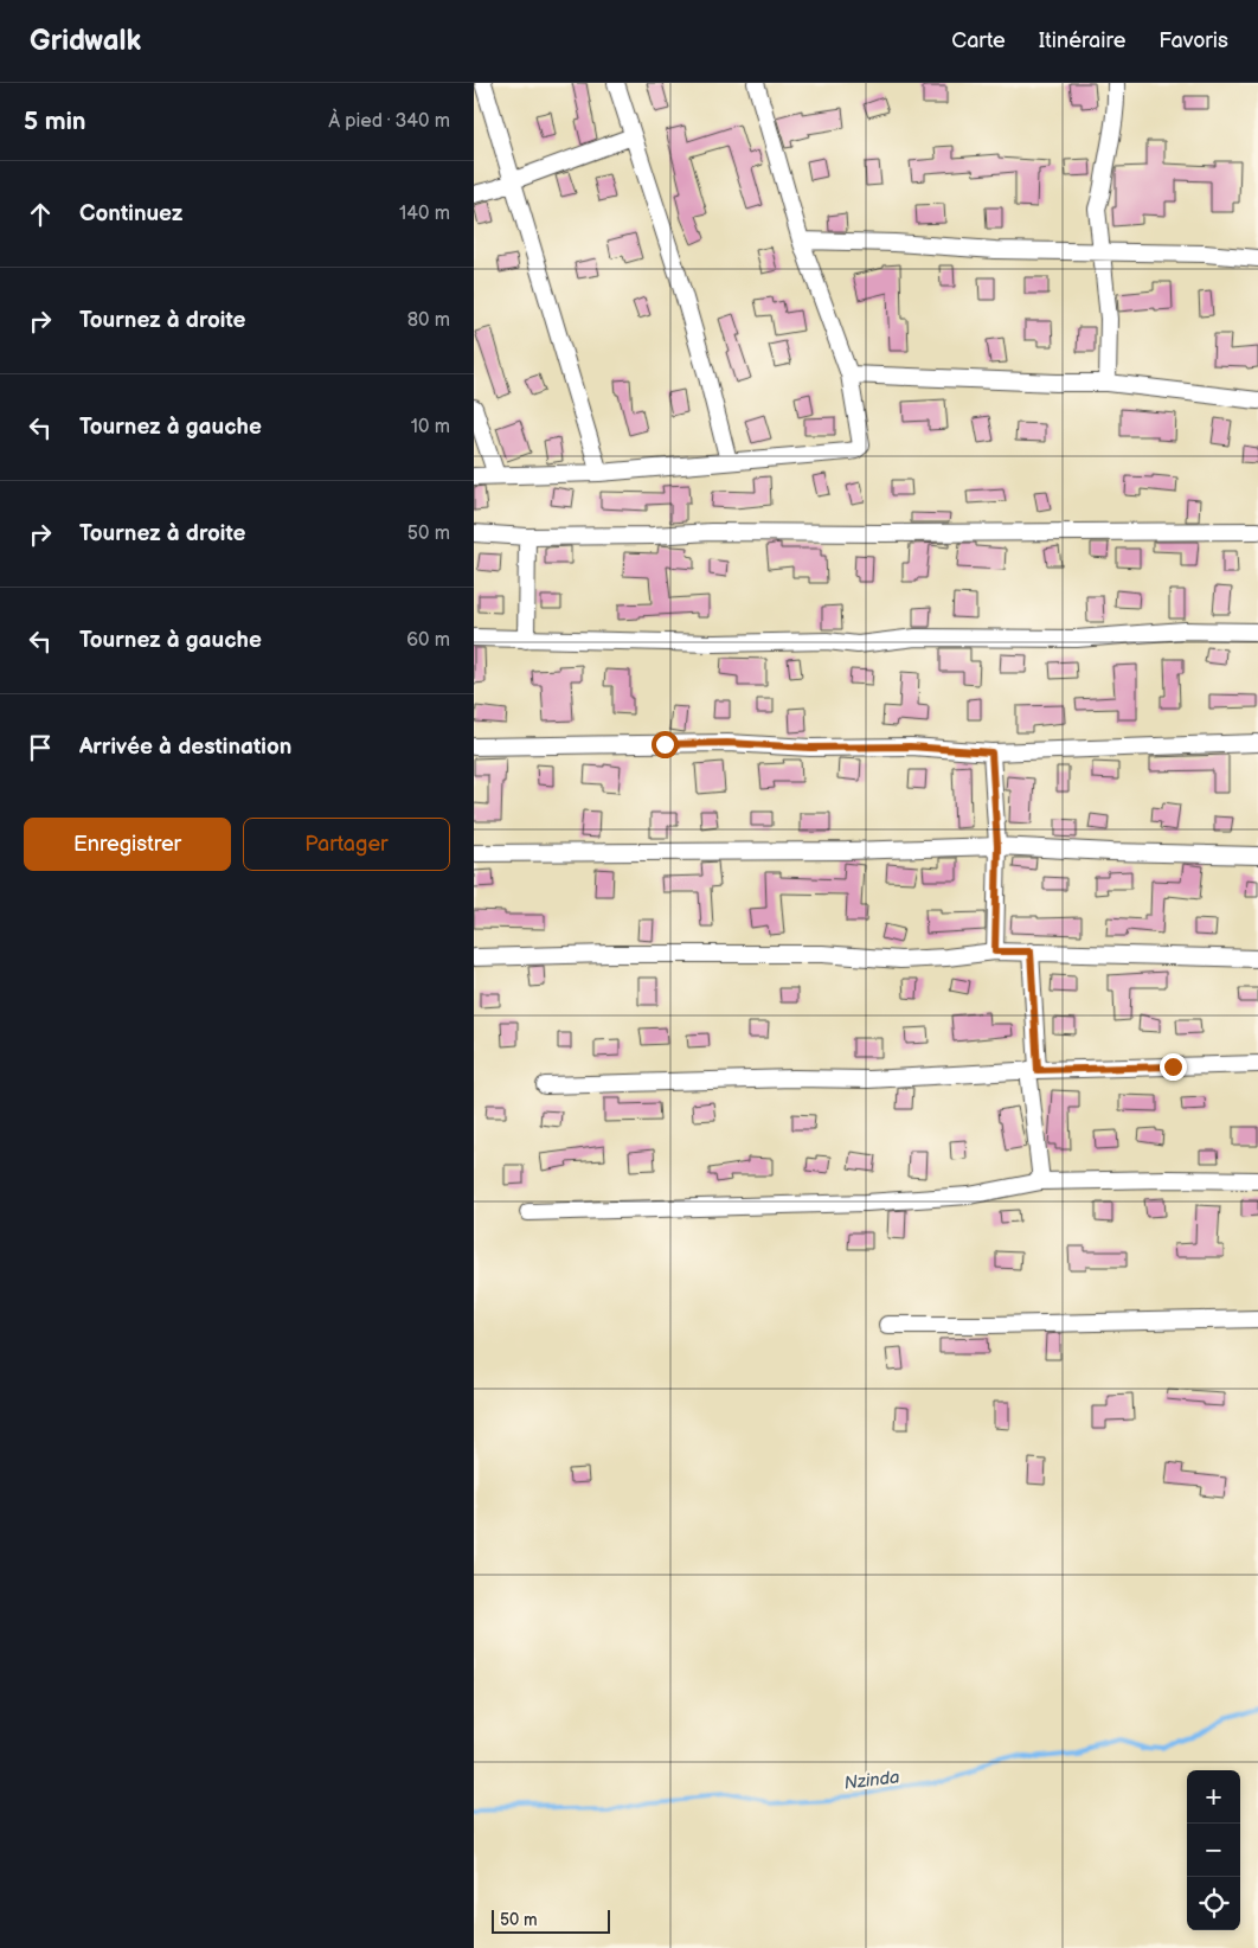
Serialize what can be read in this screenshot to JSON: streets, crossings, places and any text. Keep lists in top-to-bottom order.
{
  "water": ["Nzinda"],
  "scale_bar": "50 m",
  "page": {
    "header": "Gridwalk",
    "nav": ["Carte", "Itinéraire", "Favoris"],
    "heading": ["5 min", "À pied · 340 m"],
    "list": [
      ["Continuez", "140 m"],
      ["Tournez à droite", "80 m"],
      ["Tournez à gauche", "10 m"],
      ["Tournez à droite", "50 m"],
      ["Tournez à gauche", "60 m"],
      "Arrivée à destination"
    ],
    "buttons": ["Enregistrer", "Partager"],
    "map_buttons": ["+", "−"],
    "scale": "50 m"
  }
}
